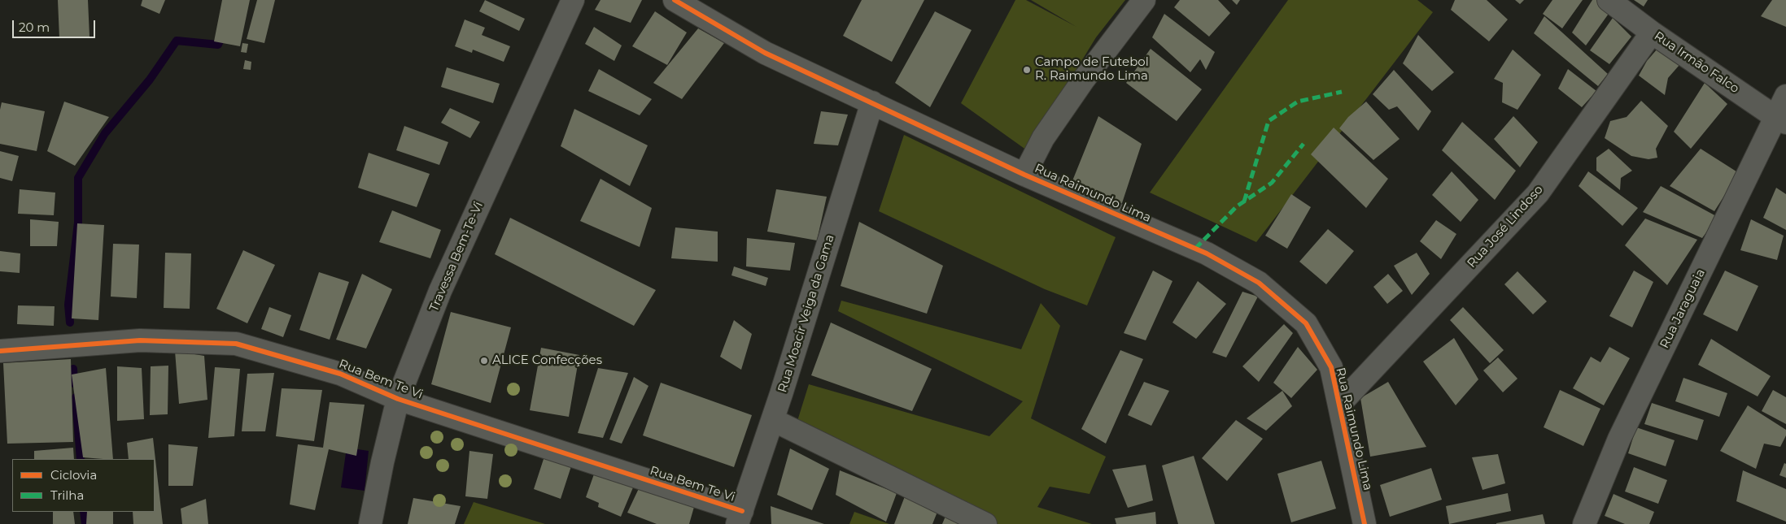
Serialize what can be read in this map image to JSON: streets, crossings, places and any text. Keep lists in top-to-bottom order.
{
  "streets": {
    "street": [
      "Rua Irmão Falco",
      "Rua Raimundo Lima",
      "Rua José Lindoso",
      "Travessa Bem-Te-Vi",
      "Rua Jaraguaia",
      "Rua Moacir Veiga da Gama",
      "Rua Bem Te Vi"
    ]
  },
  "crossings": [
    ["Rua Irmão Falco", "Rua José Lindoso"],
    ["Rua Irmão Falco", "Rua Jaraguaia"],
    ["Rua Raimundo Lima", "Rua José Lindoso"],
    ["Rua Raimundo Lima", "Rua Moacir Veiga da Gama"],
    ["Travessa Bem-Te-Vi", "Rua Bem Te Vi"],
    ["Rua Moacir Veiga da Gama", "Rua Bem Te Vi"]
  ],
  "places": ["Campo de Futebol R. Raimundo Lima", "ALICE Confecções"],
  "legend": ["Ciclovia", "Trilha"],
  "scale_bar": "20 m"
}
